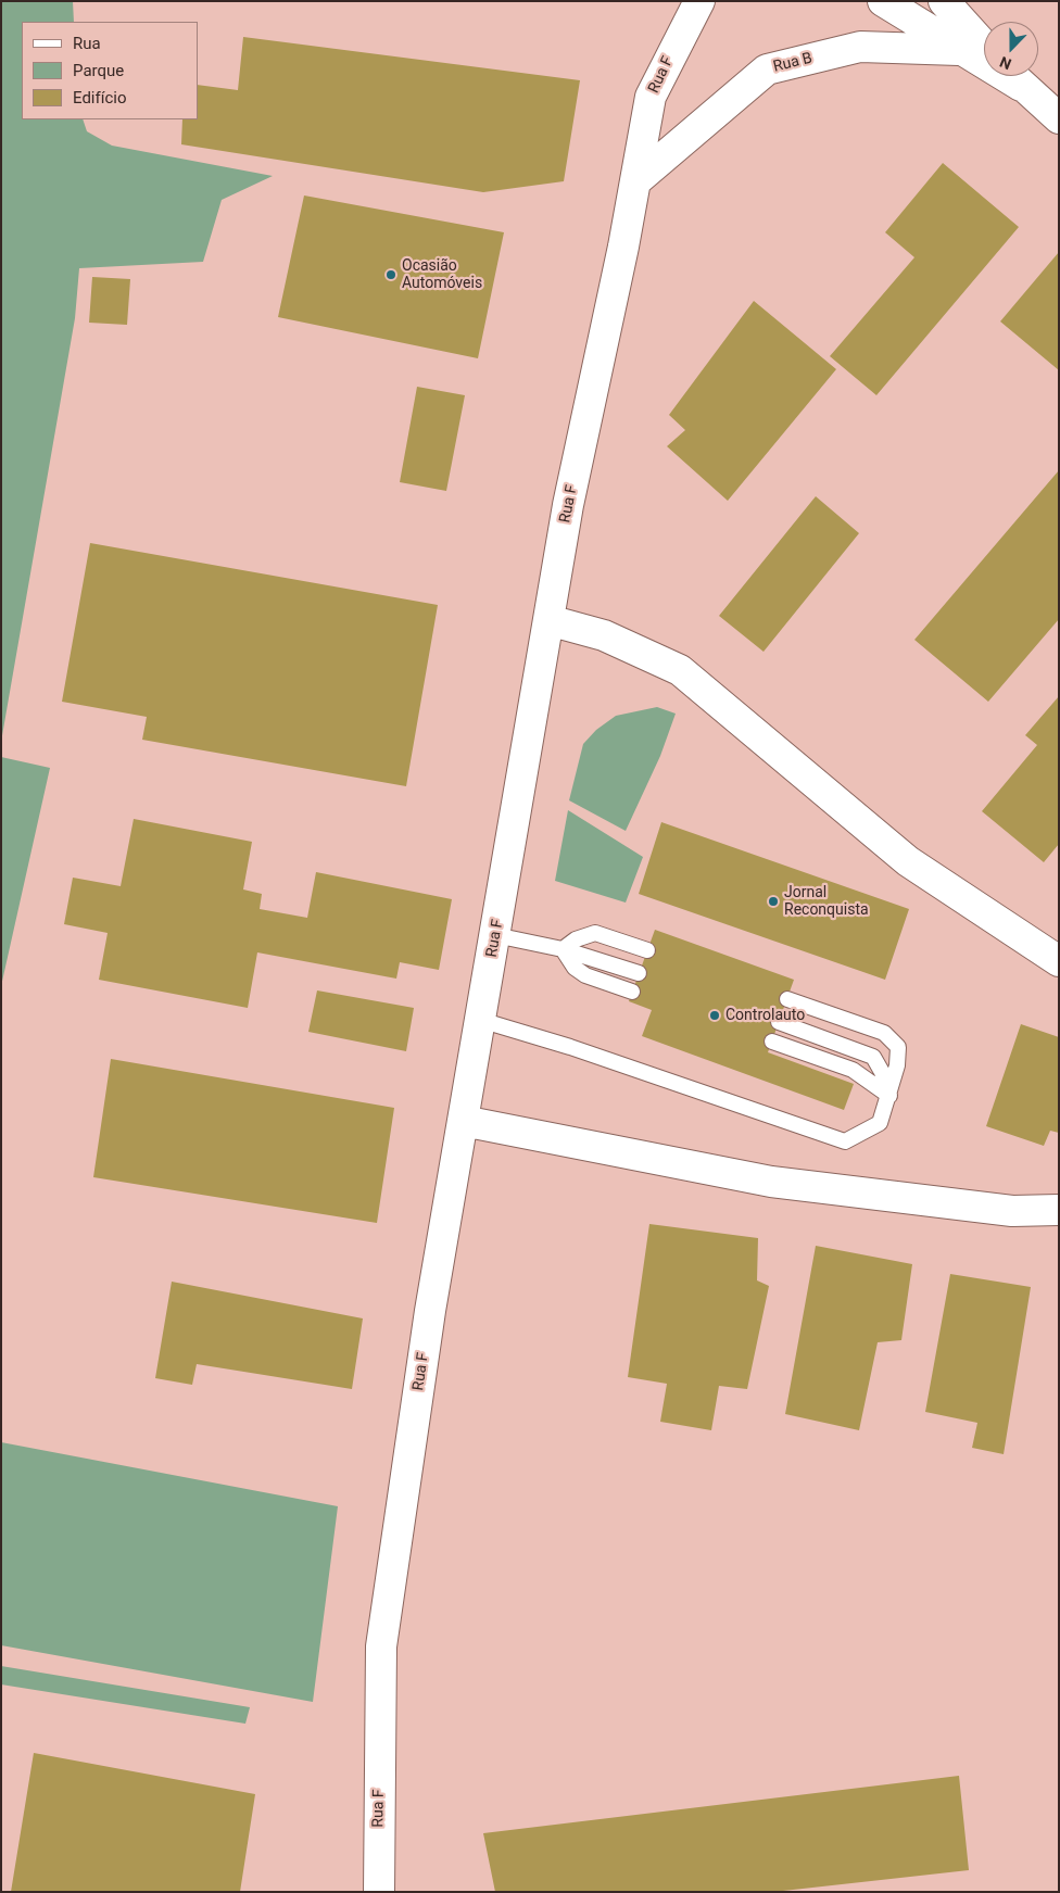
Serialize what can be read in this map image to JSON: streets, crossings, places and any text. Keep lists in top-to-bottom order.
{
  "streets": {
    "street": ["Rua B", "Rua F"]
  },
  "crossings": [
    ["Rua B", "Rua F"]
  ],
  "places": ["Ocasião Automóveis", "Jornal Reconquista", "Controlauto"],
  "legend": ["Rua", "Parque", "Edifício"],
  "north": "bottom"
}
